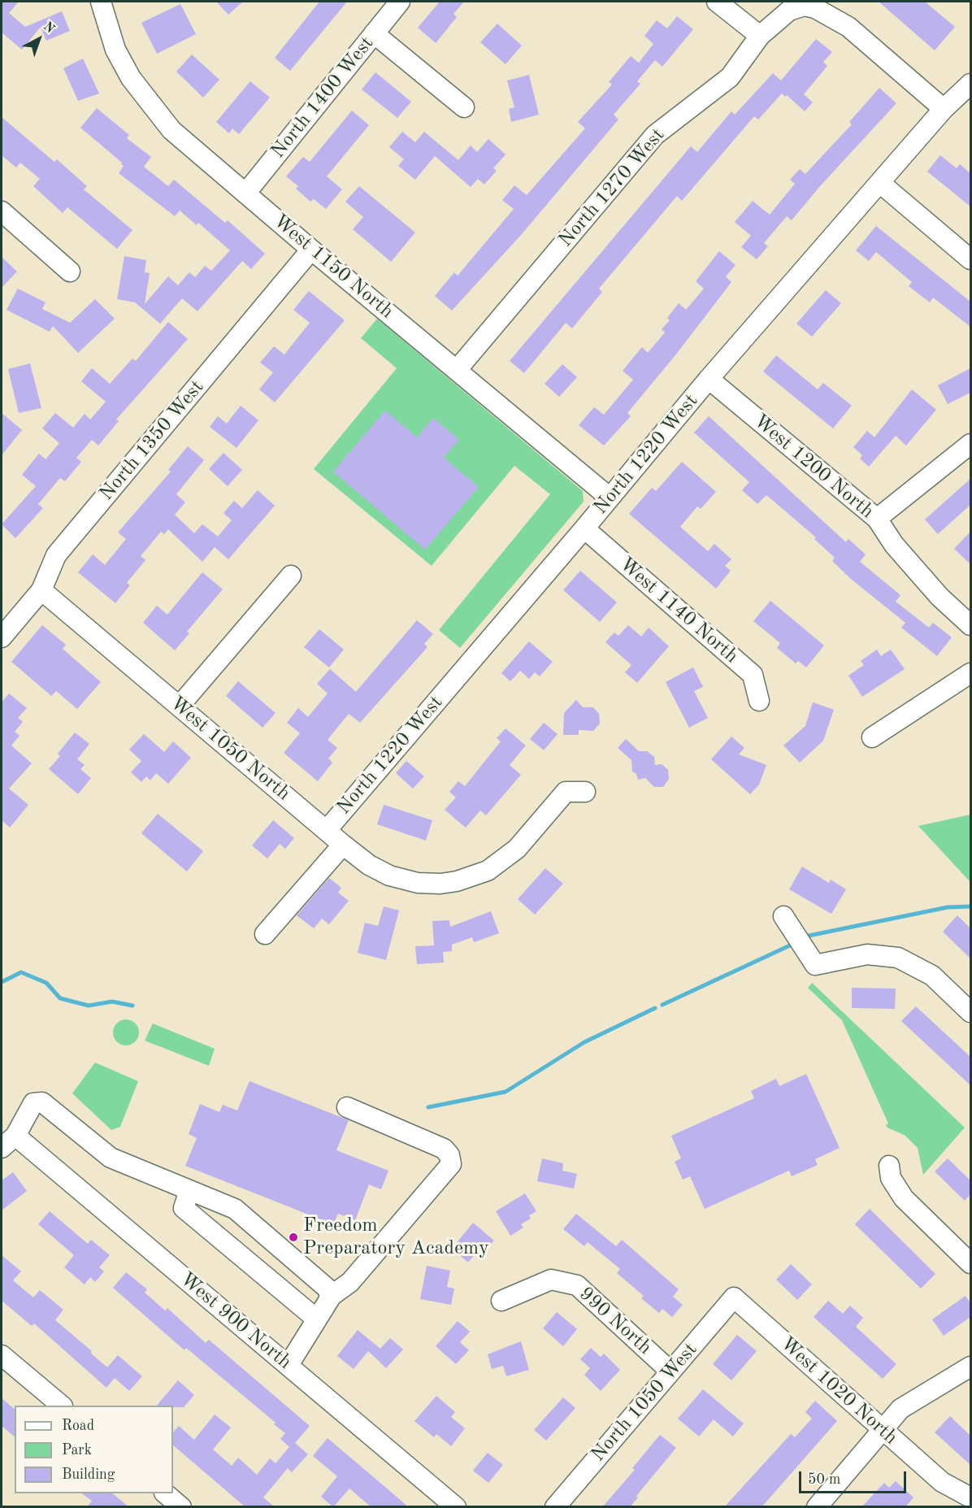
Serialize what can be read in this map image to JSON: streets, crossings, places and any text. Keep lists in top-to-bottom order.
{
  "streets": {
    "street": [
      "North 1400 West",
      "North 1270 West",
      "West 1150 North",
      "North 1350 West",
      "North 1220 West",
      "West 1200 North",
      "West 1140 North",
      "West 1050 North",
      "West 900 North",
      "990 North",
      "West 1020 North",
      "North 1050 West"
    ]
  },
  "crossings": [
    ["North 1400 West", "West 1150 North"],
    ["North 1270 West", "West 1150 North"],
    ["North 1270 West", "North 1220 West"],
    ["West 1150 North", "North 1350 West"],
    ["West 1150 North", "North 1220 West"],
    ["North 1350 West", "West 1050 North"],
    ["North 1220 West", "West 1200 North"],
    ["North 1220 West", "West 1140 North"],
    ["North 1220 West", "West 1050 North"],
    ["990 North", "North 1050 West"],
    ["West 1020 North", "North 1050 West"]
  ],
  "places": ["Freedom Preparatory Academy"],
  "legend": ["Road", "Park", "Building"],
  "scale_bar": "50 m",
  "north": "top right"
}
